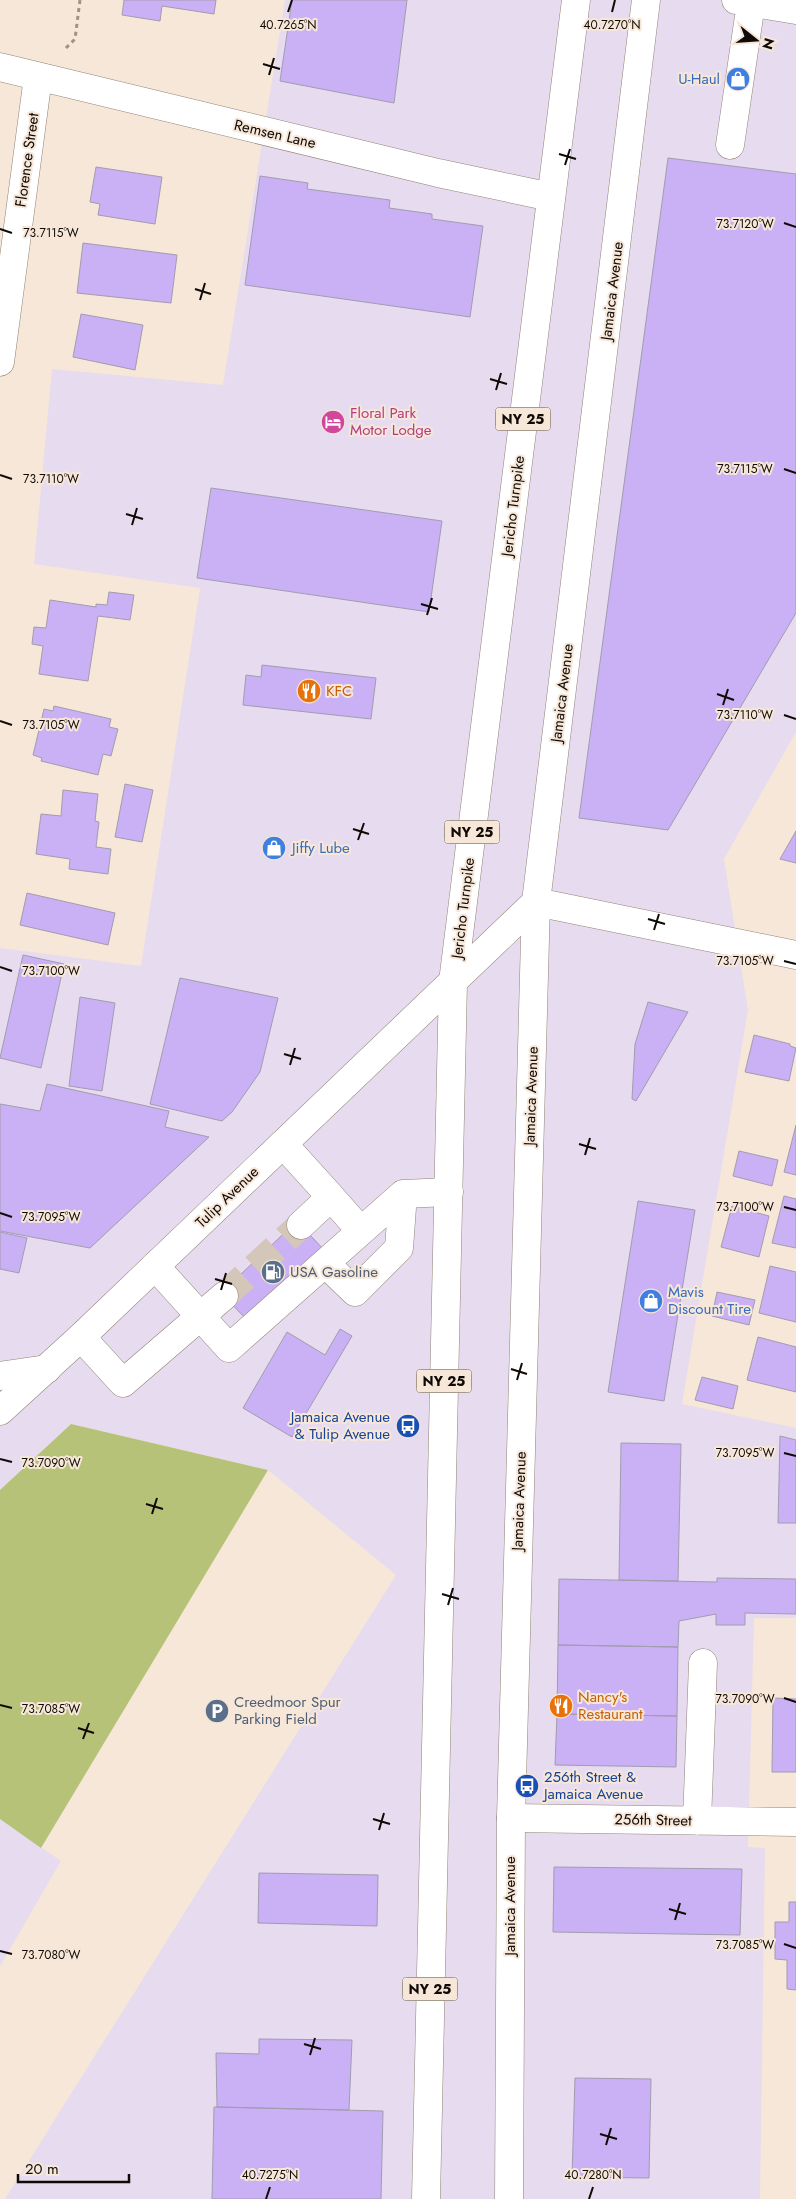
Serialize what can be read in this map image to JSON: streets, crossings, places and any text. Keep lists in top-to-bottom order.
{
  "streets": {
    "main road": [
      "Remsen Lane",
      "Florence Street",
      "Jamaica Avenue",
      "NY 25",
      "Jericho Turnpike",
      "Tulip Avenue",
      "256th Street"
    ]
  },
  "crossings": [
    ["Remsen Lane", "Florence Street"],
    ["Remsen Lane", "Jericho Turnpike"],
    ["Jamaica Avenue", "Tulip Avenue"],
    ["Jamaica Avenue", "256th Street"],
    ["NY 25", "Jericho Turnpike"],
    ["NY 25", "Tulip Avenue"],
    ["Jericho Turnpike", "Tulip Avenue"]
  ],
  "places": {
    "shop": ["U-Haul", "Jiffy Lube", "Mavis Discount Tire"],
    "hotel": ["Floral Park Motor Lodge"],
    "restaurant": ["KFC", "Nancy's Restaurant"],
    "fuel station": ["USA Gasoline"],
    "bus stop": ["Jamaica Avenue & Tulip Avenue", "256th Street & Jamaica Avenue"],
    "parking": ["Creedmoor Spur Parking Field"]
  },
  "scale_bar": "20 m",
  "north": "right",
  "coordinates": [
    "40.7265°N",
    "40.7270°N",
    "73.7120°W",
    "73.7115°W",
    "73.7110°W",
    "73.7105°W",
    "73.7100°W",
    "73.7095°W",
    "73.7090°W",
    "73.7085°W",
    "73.7080°W",
    "40.7275°N",
    "40.7280°N"
  ]
}
